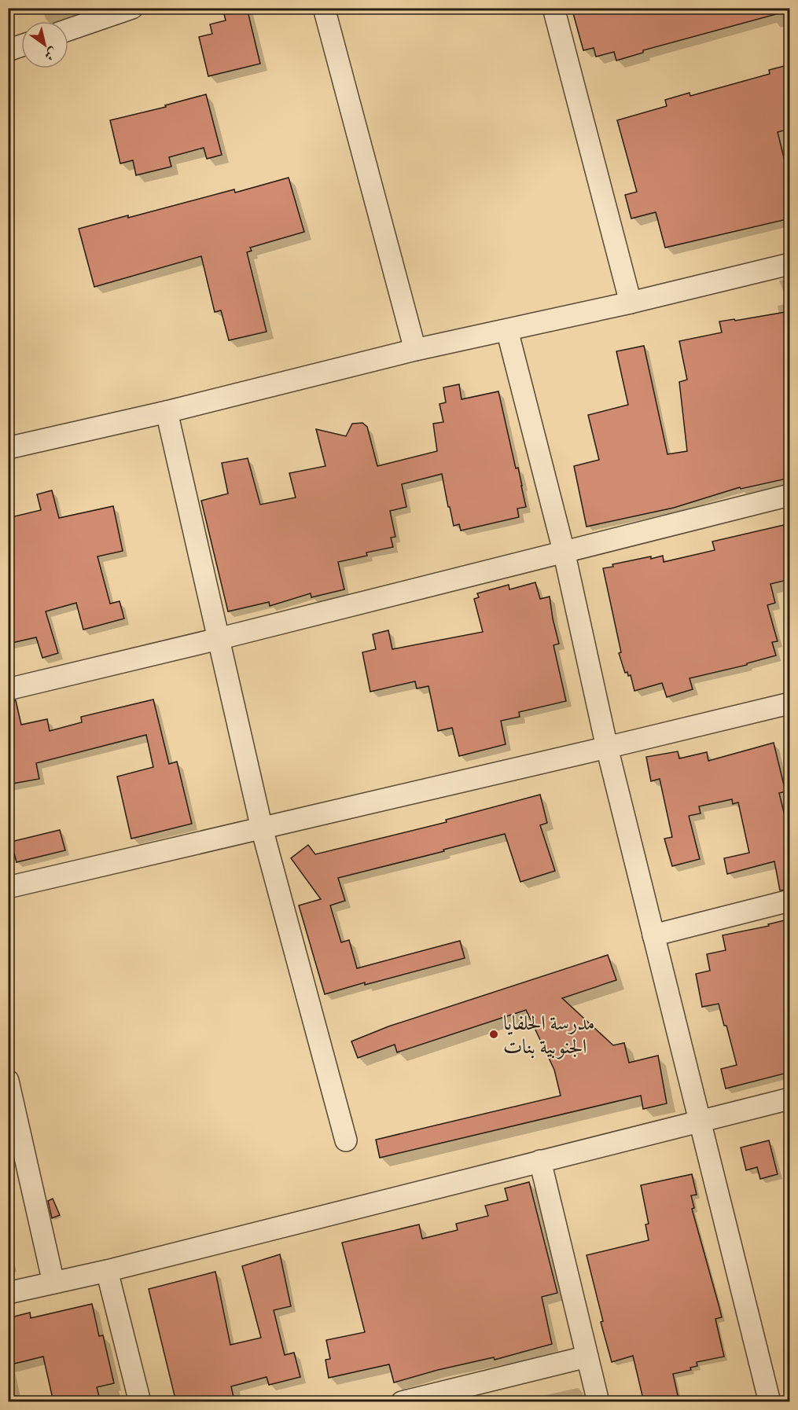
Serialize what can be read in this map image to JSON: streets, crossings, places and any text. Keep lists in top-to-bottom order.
{
  "places": ["مدرسة الحلفايا الجنوبية بنات"],
  "north": "bottom right"
}
